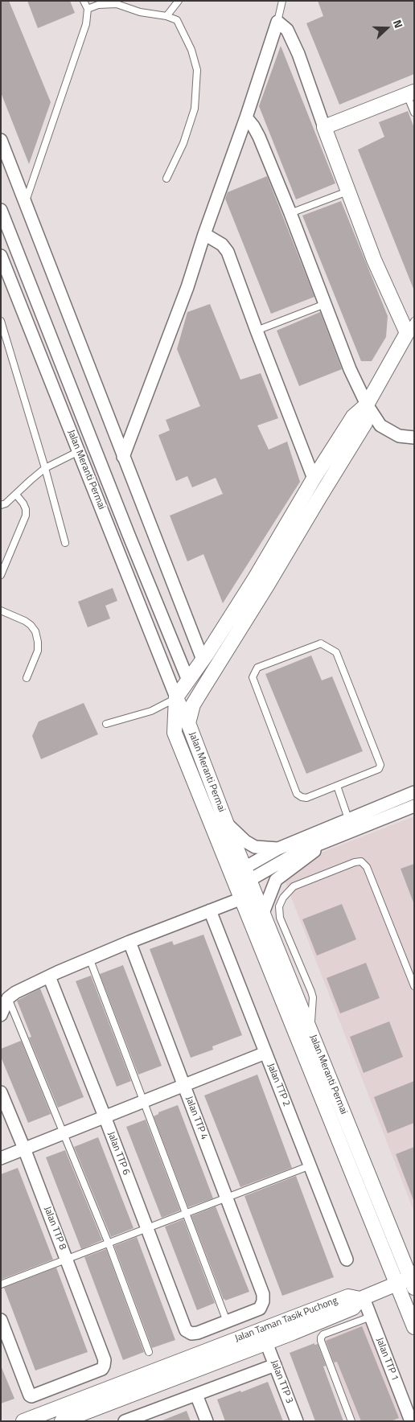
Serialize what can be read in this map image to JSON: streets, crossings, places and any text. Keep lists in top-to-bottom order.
{
  "streets": {
    "street": [
      "Jalan Meranti Permai",
      "Jalan TTP 2",
      "Jalan TTP 4",
      "Jalan TTP 6",
      "Jalan TTP 8",
      "Jalan Taman Tasik Puchong",
      "Jalan TTP 1",
      "Jalan TTP 3"
    ]
  },
  "crossings": [
    ["Jalan Meranti Permai", "Jalan Taman Tasik Puchong"],
    ["Jalan TTP 4", "Jalan TTP 6"],
    ["Jalan Taman Tasik Puchong", "Jalan TTP 1"],
    ["Jalan Taman Tasik Puchong", "Jalan TTP 3"]
  ],
  "north": "right"
}
